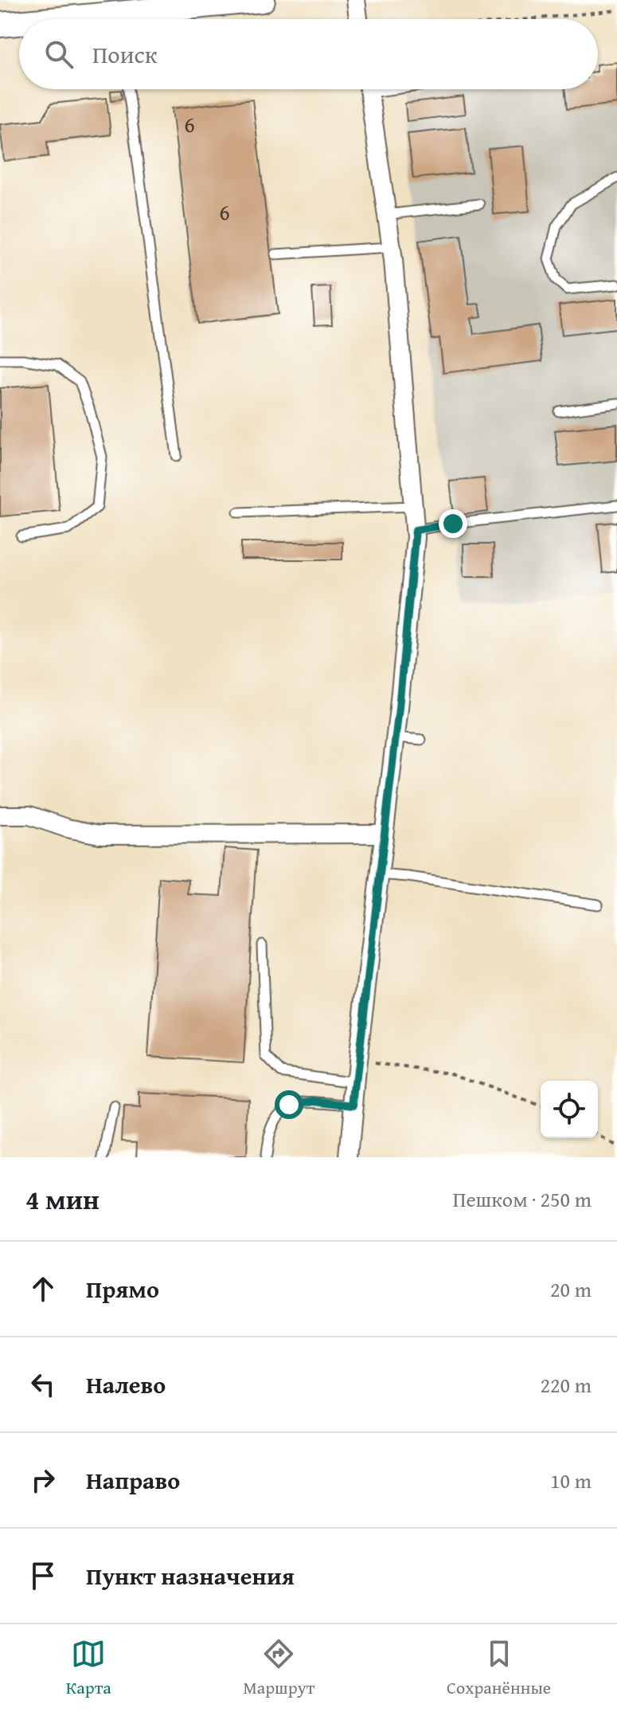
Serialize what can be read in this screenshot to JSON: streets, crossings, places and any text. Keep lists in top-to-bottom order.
{
  "house_numbers": ["6", "6"],
  "page": {
    "search": "Поиск",
    "heading": ["4 мин", "Пешком · 250 m"],
    "list": [
      ["Прямо", "20 m"],
      ["Налево", "220 m"],
      ["Направо", "10 m"],
      "Пункт назначения"
    ],
    "nav": ["Карта", "Маршрут", "Сохранённые"]
  }
}
